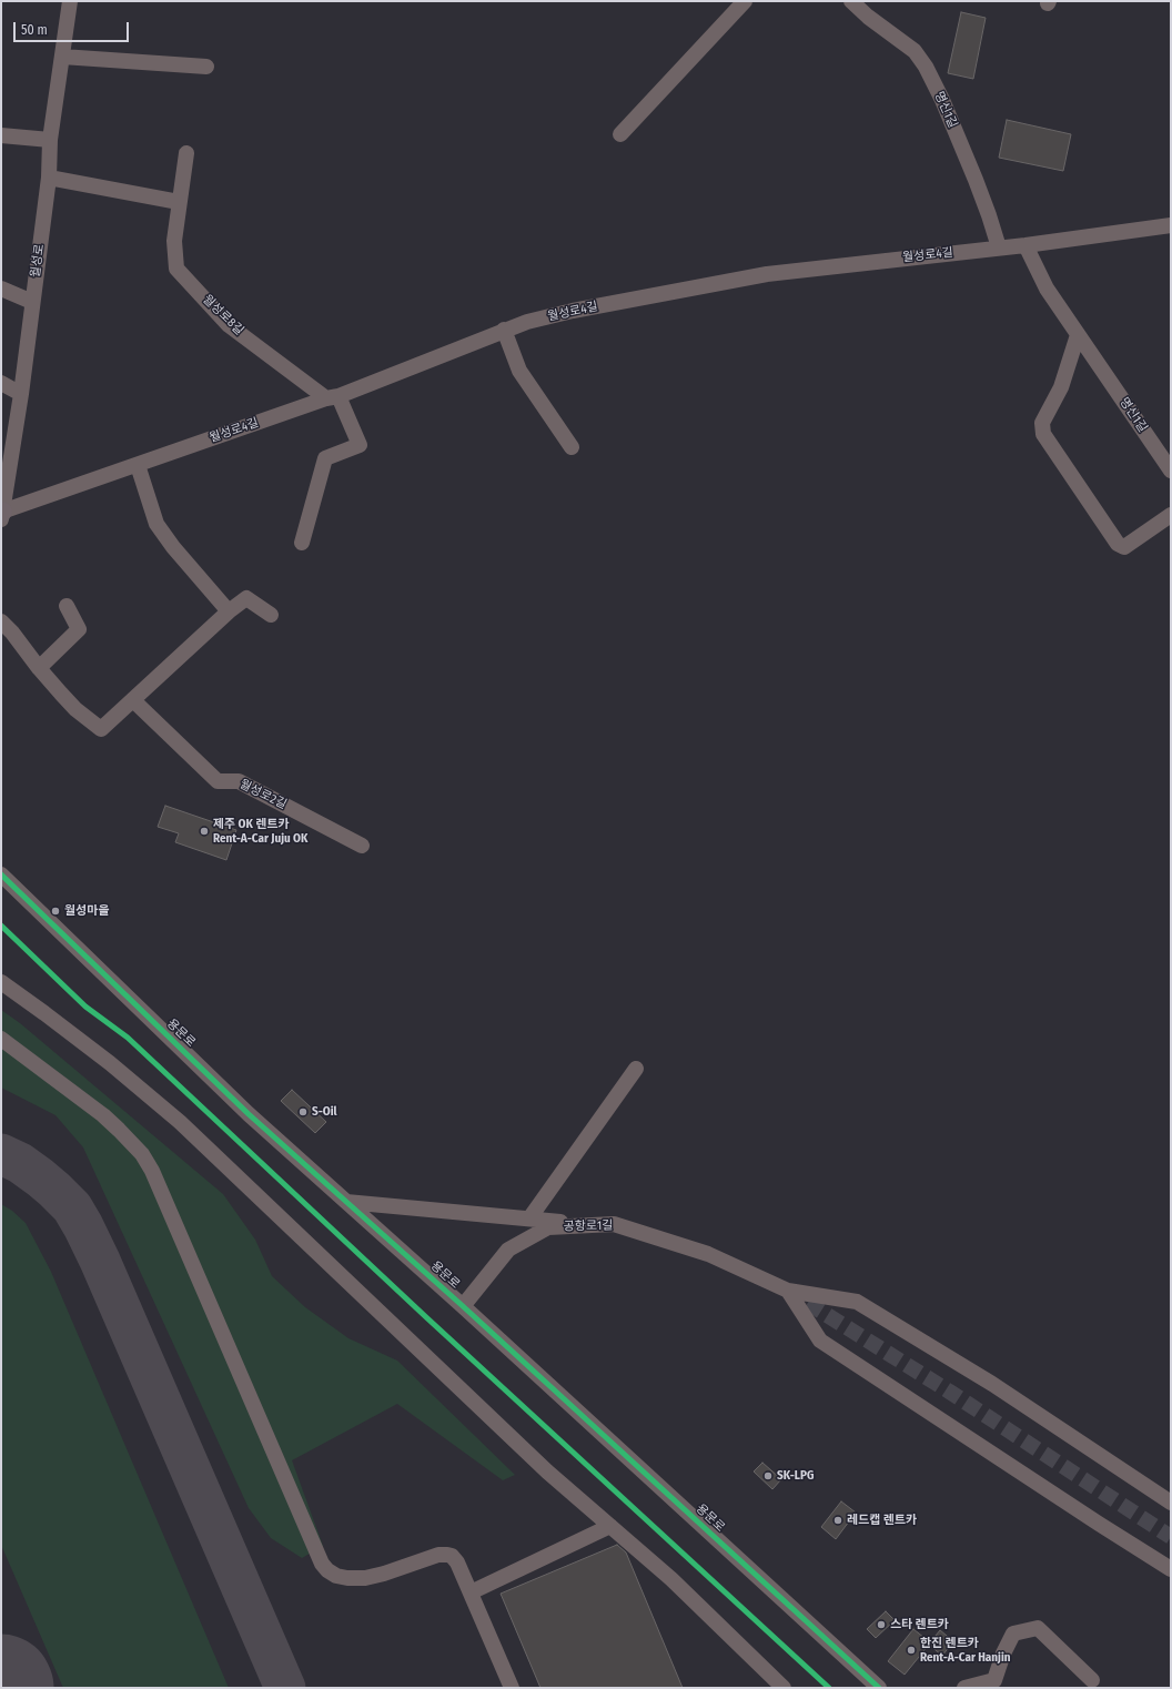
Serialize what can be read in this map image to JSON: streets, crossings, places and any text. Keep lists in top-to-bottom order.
{
  "streets": {
    "street": [
      "명신1길",
      "월성로4길",
      "월성로",
      "월성로8길",
      "월성로2길",
      "용문로",
      "공항로1길"
    ]
  },
  "crossings": [
    ["명신1길", "월성로4길"],
    ["월성로4길", "월성로"],
    ["월성로4길", "월성로8길"],
    ["용문로", "공항로1길"]
  ],
  "places": [
    "제주 OK 렌트카 Rent-A-Car Juju OK",
    "월성마을",
    "S-Oil",
    "SK-LPG",
    "레드캡 렌트카",
    "스타 렌트카",
    "한진 렌트카 Rent-A-Car Hanjin"
  ],
  "scale_bar": "50 m"
}
